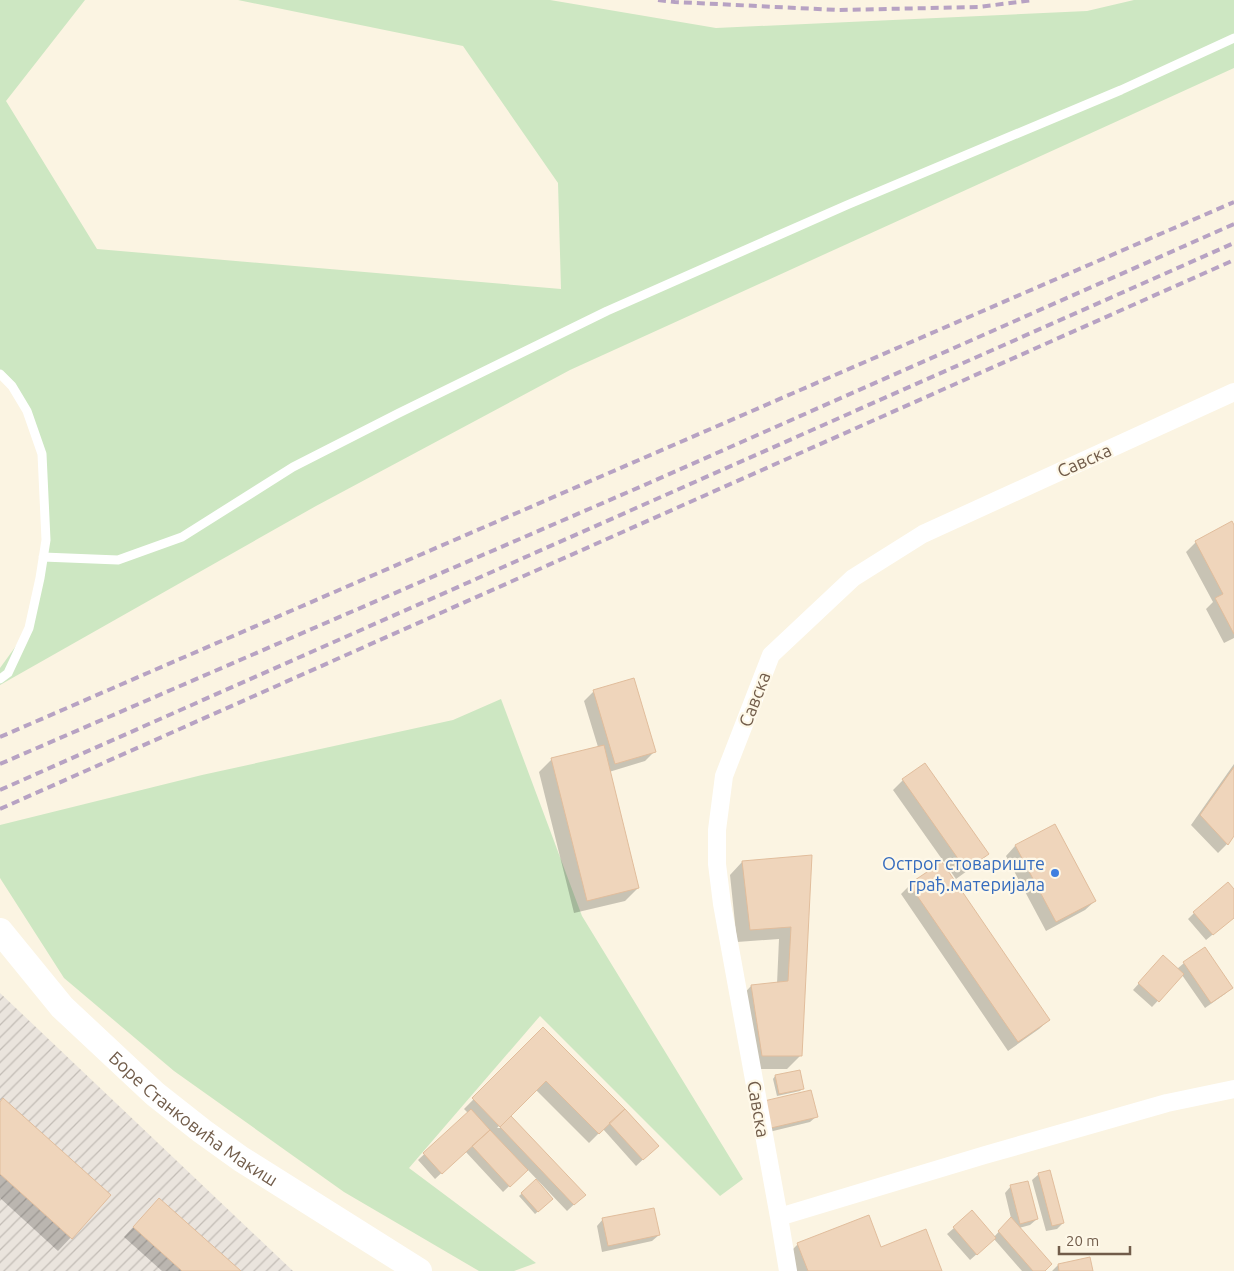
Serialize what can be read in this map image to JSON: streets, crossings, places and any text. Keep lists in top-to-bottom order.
{
  "streets": {
    "main road": ["Боре Станковића Макиш"],
    "street": ["Савска"]
  },
  "places": ["Острог стовариште грађ.материјала"],
  "scale_bar": "20 m"
}
